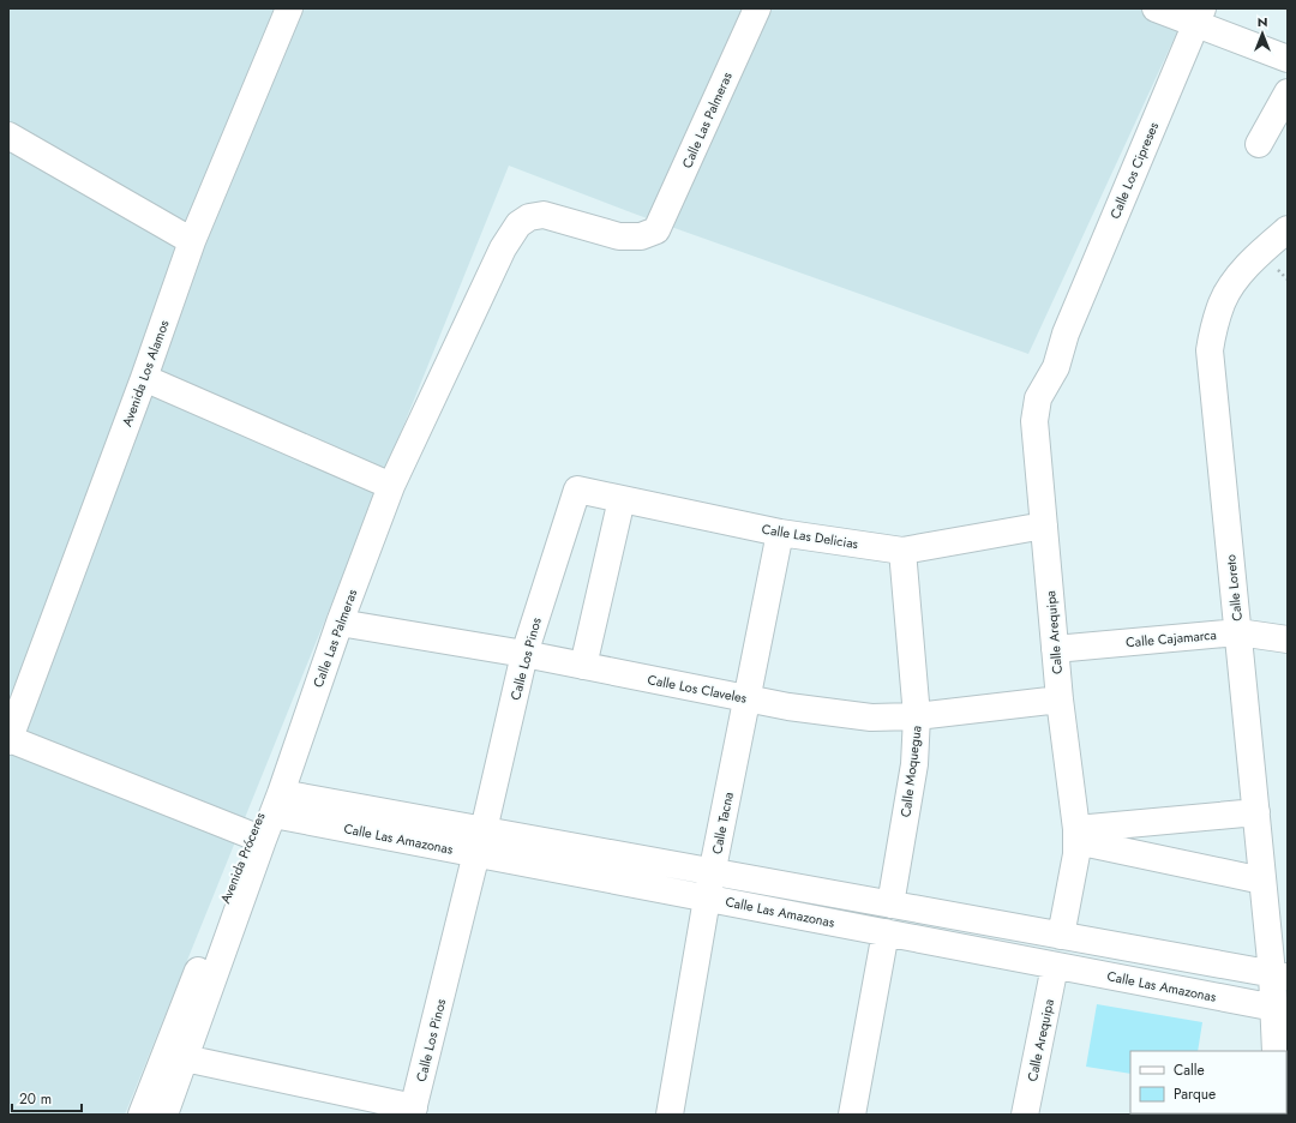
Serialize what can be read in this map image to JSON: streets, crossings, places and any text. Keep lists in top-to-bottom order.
{
  "streets": {
    "street": [
      "Calle Las Palmeras",
      "Calle Los Cipreses",
      "Avenida Los Alamos",
      "Calle Las Delicias",
      "Calle Loreto",
      "Calle Arequipa",
      "Calle Cajamarca",
      "Calle Los Pinos",
      "Calle Los Claveles",
      "Calle Moquegua",
      "Calle Tacna",
      "Calle Las Amazonas",
      "Avenida Próceres"
    ]
  },
  "crossings": [
    ["Calle Las Palmeras", "Calle Los Claveles"],
    ["Calle Las Palmeras", "Calle Las Amazonas"],
    ["Calle Las Palmeras", "Avenida Próceres"],
    ["Calle Los Cipreses", "Calle Arequipa"],
    ["Calle Las Delicias", "Calle Arequipa"],
    ["Calle Las Delicias", "Calle Los Pinos"],
    ["Calle Las Delicias", "Calle Moquegua"],
    ["Calle Las Delicias", "Calle Tacna"],
    ["Calle Loreto", "Calle Cajamarca"],
    ["Calle Loreto", "Calle Las Amazonas"],
    ["Calle Arequipa", "Calle Cajamarca"],
    ["Calle Arequipa", "Calle Los Claveles"],
    ["Calle Arequipa", "Calle Las Amazonas"],
    ["Calle Los Pinos", "Calle Los Claveles"],
    ["Calle Los Pinos", "Calle Las Amazonas"],
    ["Calle Los Claveles", "Calle Moquegua"],
    ["Calle Los Claveles", "Calle Tacna"],
    ["Calle Moquegua", "Calle Las Amazonas"],
    ["Calle Tacna", "Calle Las Amazonas"],
    ["Calle Las Amazonas", "Avenida Próceres"]
  ],
  "legend": ["Calle", "Parque"],
  "scale_bar": "20 m",
  "north": "top"
}
